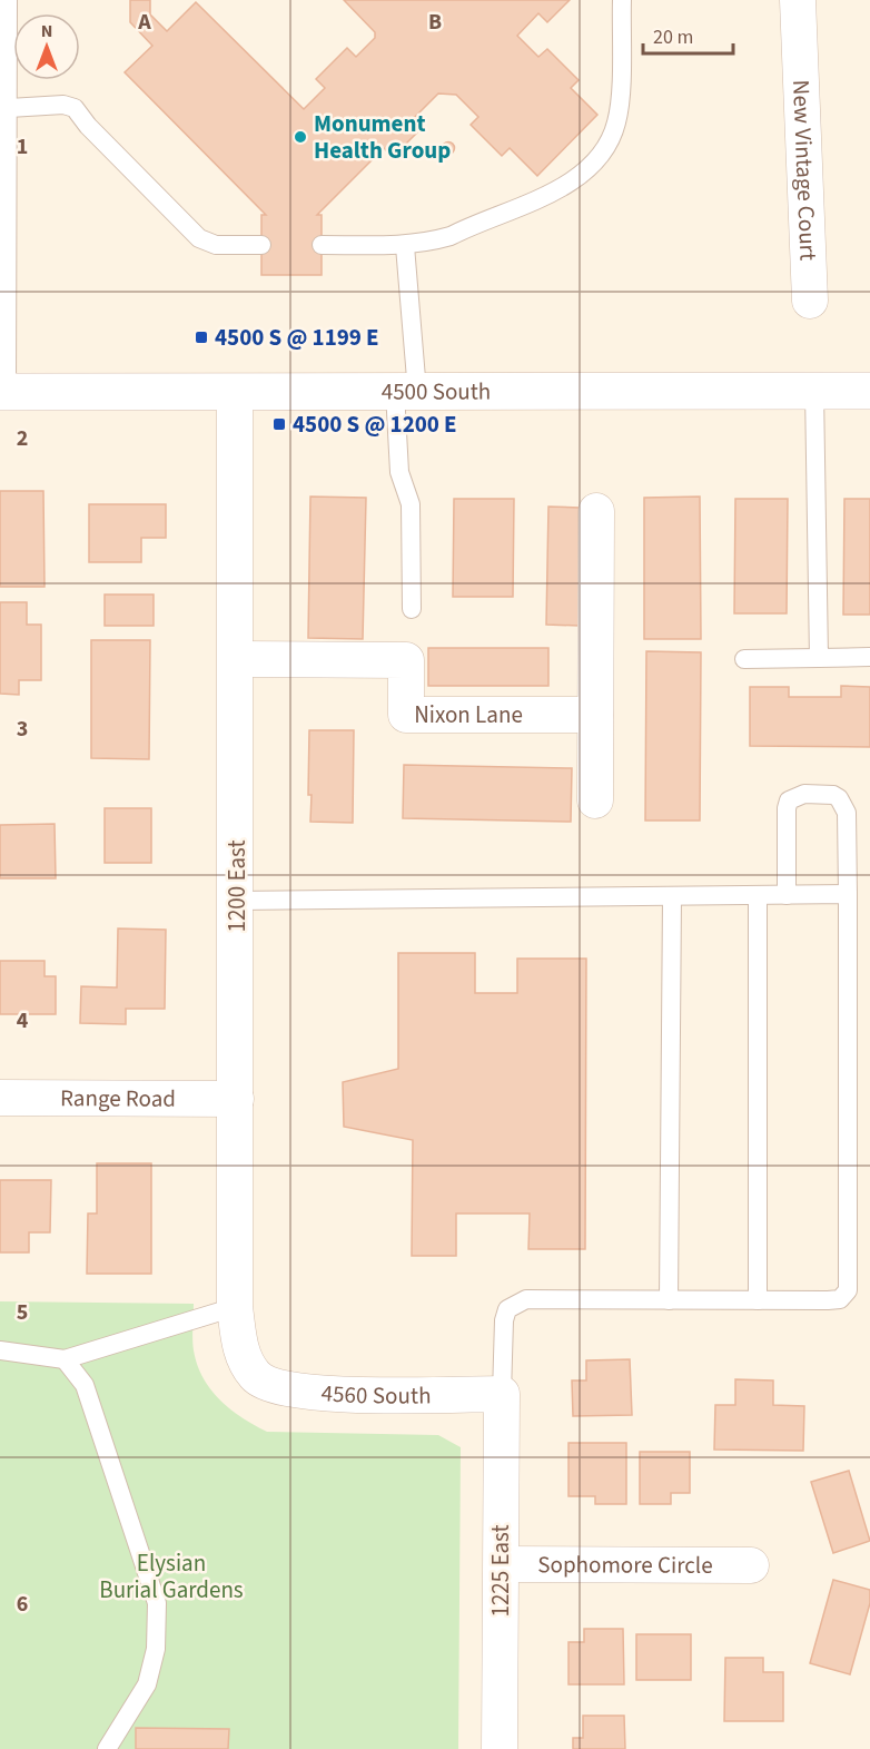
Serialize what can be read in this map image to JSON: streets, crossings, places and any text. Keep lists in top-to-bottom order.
{
  "streets": {
    "main road": ["4500 South"],
    "street": [
      "New Vintage Court",
      "Nixon Lane",
      "1200 East",
      "Range Road",
      "4560 South",
      "Sophomore Circle",
      "1225 East"
    ]
  },
  "crossings": [
    ["4500 South", "1200 East"],
    ["Nixon Lane", "1200 East"],
    ["1200 East", "Range Road"],
    ["1200 East", "4560 South"],
    ["4560 South", "1225 East"],
    ["Sophomore Circle", "1225 East"]
  ],
  "parks": ["Elysian Burial Gardens"],
  "places": {
    "other": ["Monument Health Group"],
    "transit": ["4500 S @ 1199 E", "4500 S @ 1200 E"]
  },
  "scale_bar": "20 m",
  "north": "top",
  "grid": {
    "columns": ["A", "B"],
    "rows": [
      "1",
      "2",
      "3",
      "4",
      "5",
      "6"
    ]
  }
}
